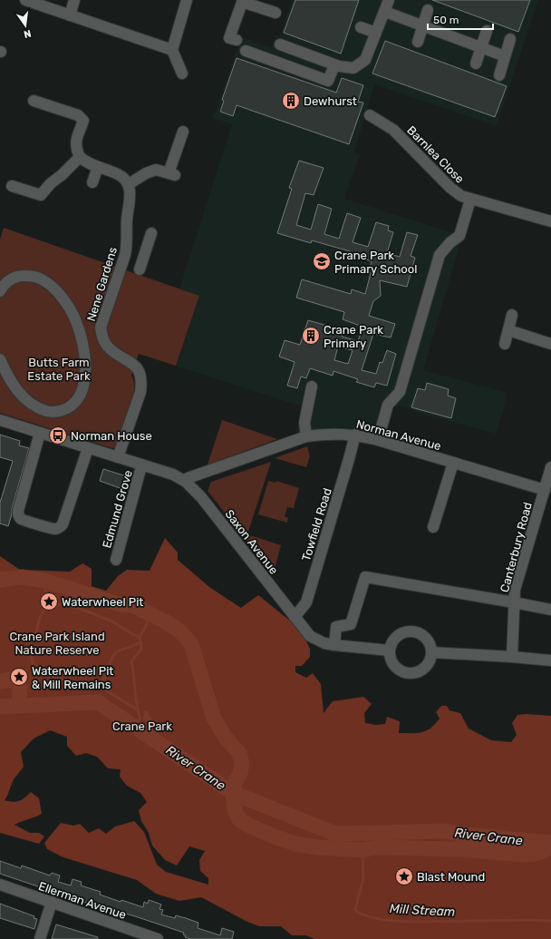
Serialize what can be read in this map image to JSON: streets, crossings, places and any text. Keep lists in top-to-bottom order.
{
  "streets": {
    "street": [
      "Barnlea Close",
      "Nene Gardens",
      "Norman Avenue",
      "Edmund Grove",
      "Towfield Road",
      "Saxon Avenue",
      "Canterbury Road",
      "Ellerman Avenue"
    ]
  },
  "crossings": [
    ["Nene Gardens", "Saxon Avenue"],
    ["Norman Avenue", "Towfield Road"],
    ["Norman Avenue", "Saxon Avenue"],
    ["Norman Avenue", "Canterbury Road"],
    ["Edmund Grove", "Saxon Avenue"],
    ["Towfield Road", "Saxon Avenue"]
  ],
  "water": ["River Crane", "Mill Stream"],
  "parks": ["Butts Farm Estate Park", "Crane Park Island Nature Reserve", "Crane Park"],
  "places": {
    "building": ["Dewhurst", "Crane Park Primary"],
    "school or university": ["Crane Park Primary School"],
    "bus stop": ["Norman House"],
    "place": ["Waterwheel Pit", "Waterwheel Pit & Mill Remains", "Blast Mound"]
  },
  "scale_bar": "50 m",
  "north": "bottom"
}
